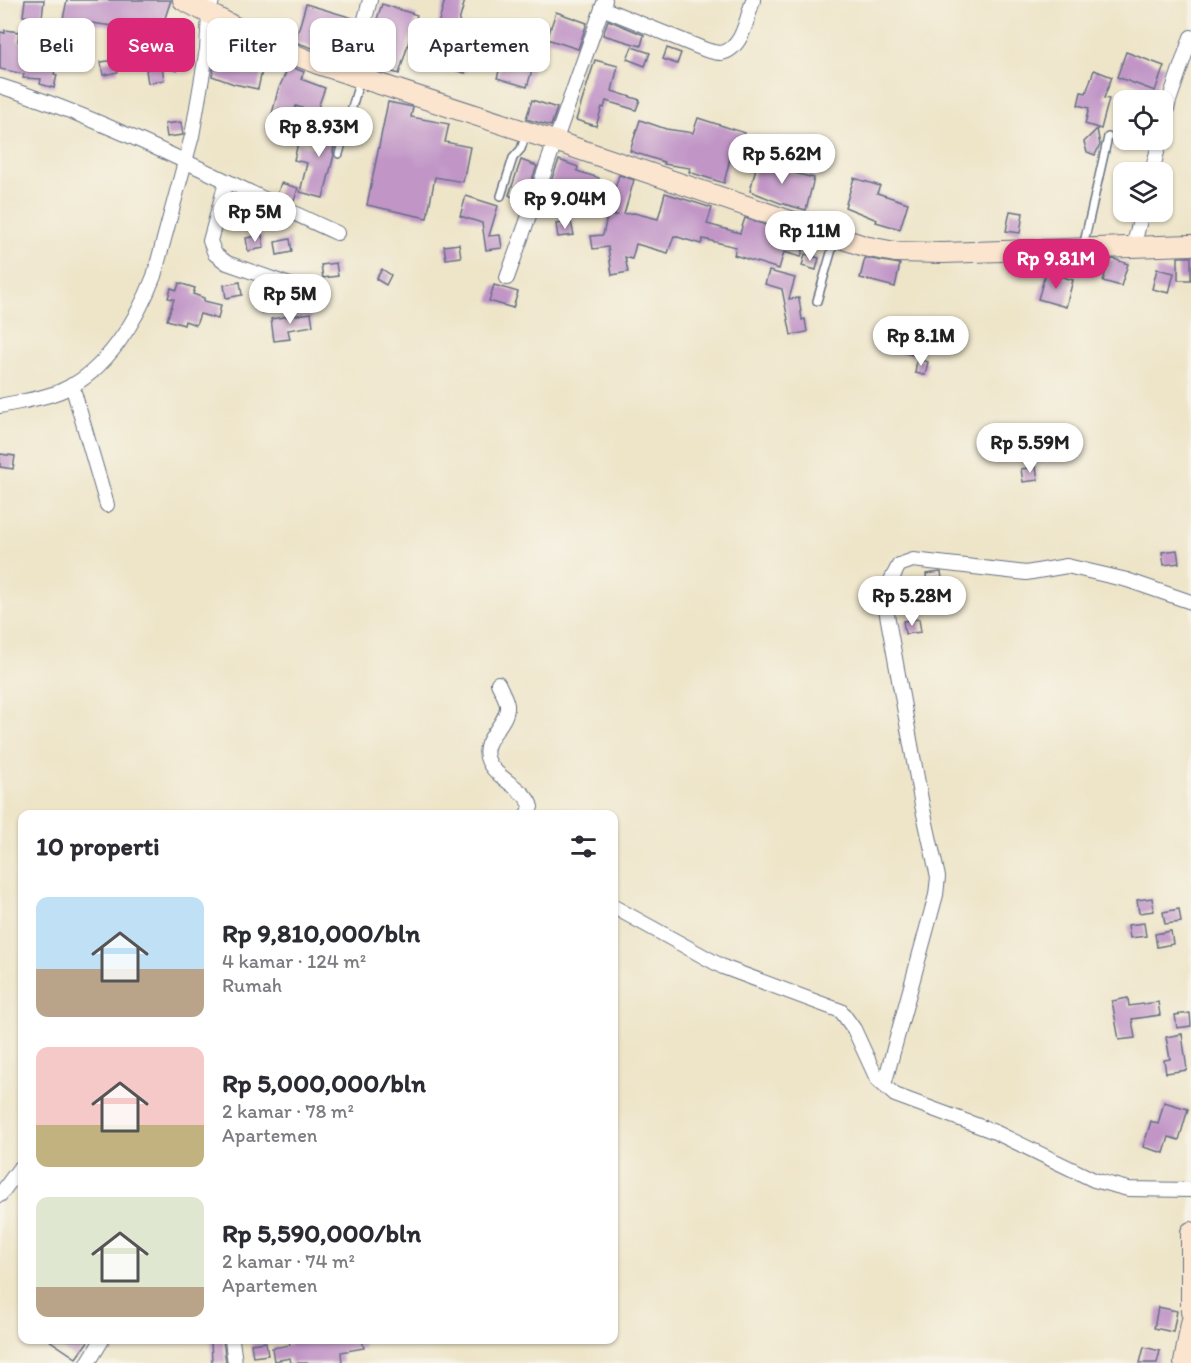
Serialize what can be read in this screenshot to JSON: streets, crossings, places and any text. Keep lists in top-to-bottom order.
{
  "page": {
    "chip": [
      "Beli",
      "Sewa",
      "Filter",
      "Baru",
      "Apartemen"
    ],
    "price": [
      "Rp 8.93M",
      "Rp 5.62M",
      "Rp 9.04M",
      "Rp 5M",
      "Rp 11M",
      "Rp 9.81M",
      "Rp 5M",
      "Rp 8.1M",
      "Rp 5.59M",
      "Rp 5.28M"
    ],
    "heading": "10 properti",
    "list": [
      {
        "name": "Rp 9,810,000/bln",
        "note": "4 kamar · 124 m² · Rumah"
      },
      {
        "name": "Rp 5,000,000/bln",
        "note": "2 kamar · 78 m² · Apartemen"
      },
      {
        "name": "Rp 5,590,000/bln",
        "note": "2 kamar · 74 m² · Apartemen"
      }
    ]
  }
}
